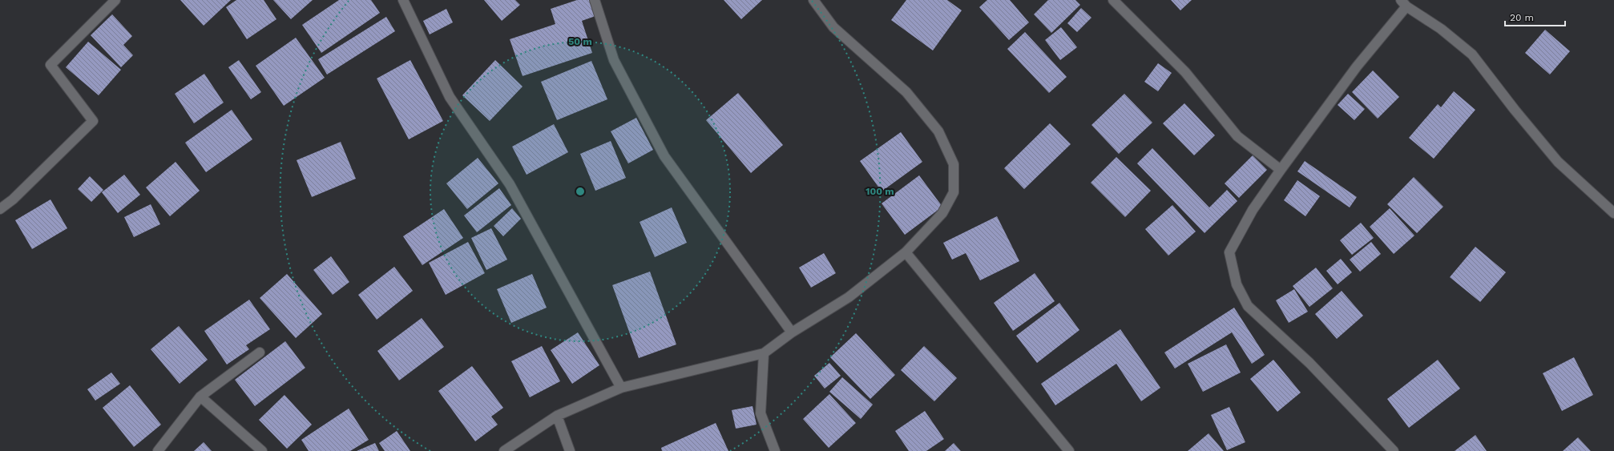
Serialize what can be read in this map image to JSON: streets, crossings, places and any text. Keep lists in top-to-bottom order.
{
  "scale_bar": "20 m",
  "rings": ["50 m", "100 m"]
}
